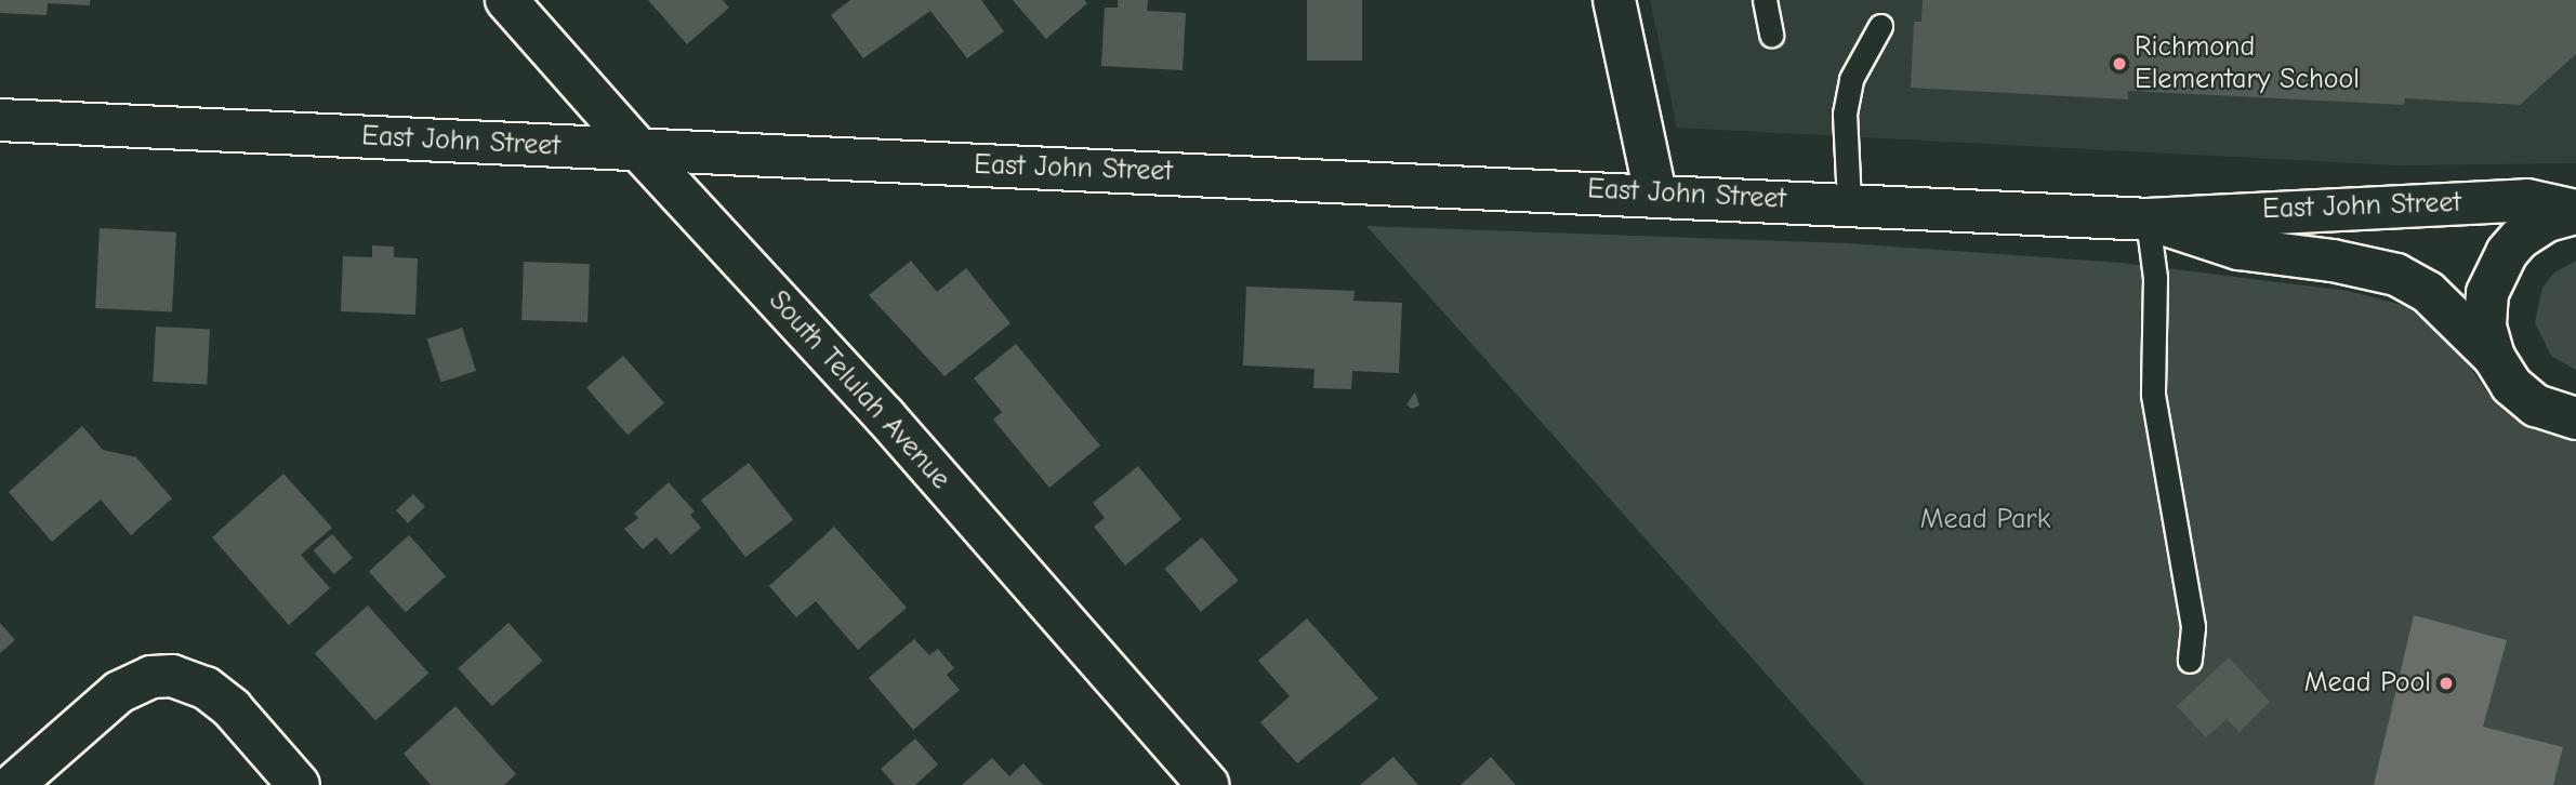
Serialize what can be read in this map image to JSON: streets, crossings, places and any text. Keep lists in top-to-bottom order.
{
  "streets": {
    "street": ["East John Street", "South Telulah Avenue"]
  },
  "crossings": [
    ["East John Street", "South Telulah Avenue"]
  ],
  "parks": ["Mead Park"],
  "places": ["Richmond Elementary School", "Mead Pool"]
}
